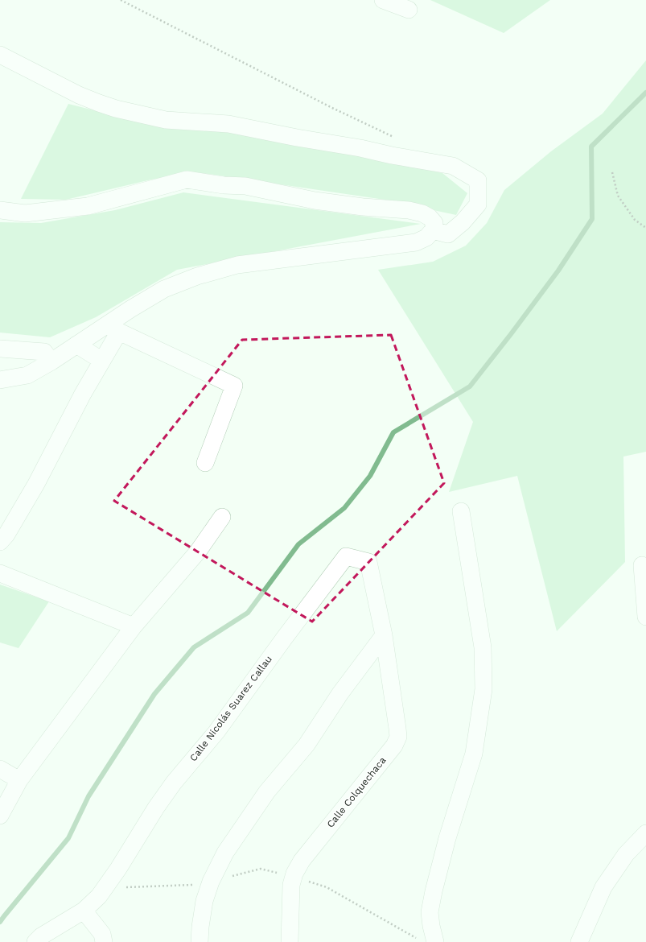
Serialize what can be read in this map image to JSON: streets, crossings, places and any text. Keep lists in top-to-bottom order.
{
  "streets": {
    "street": ["Calle Nicolás Suarez Callau", "Calle Colquechaca"]
  },
  "crossings": [
    ["Calle Nicolás Suarez Callau", "Calle Colquechaca"]
  ]
}
